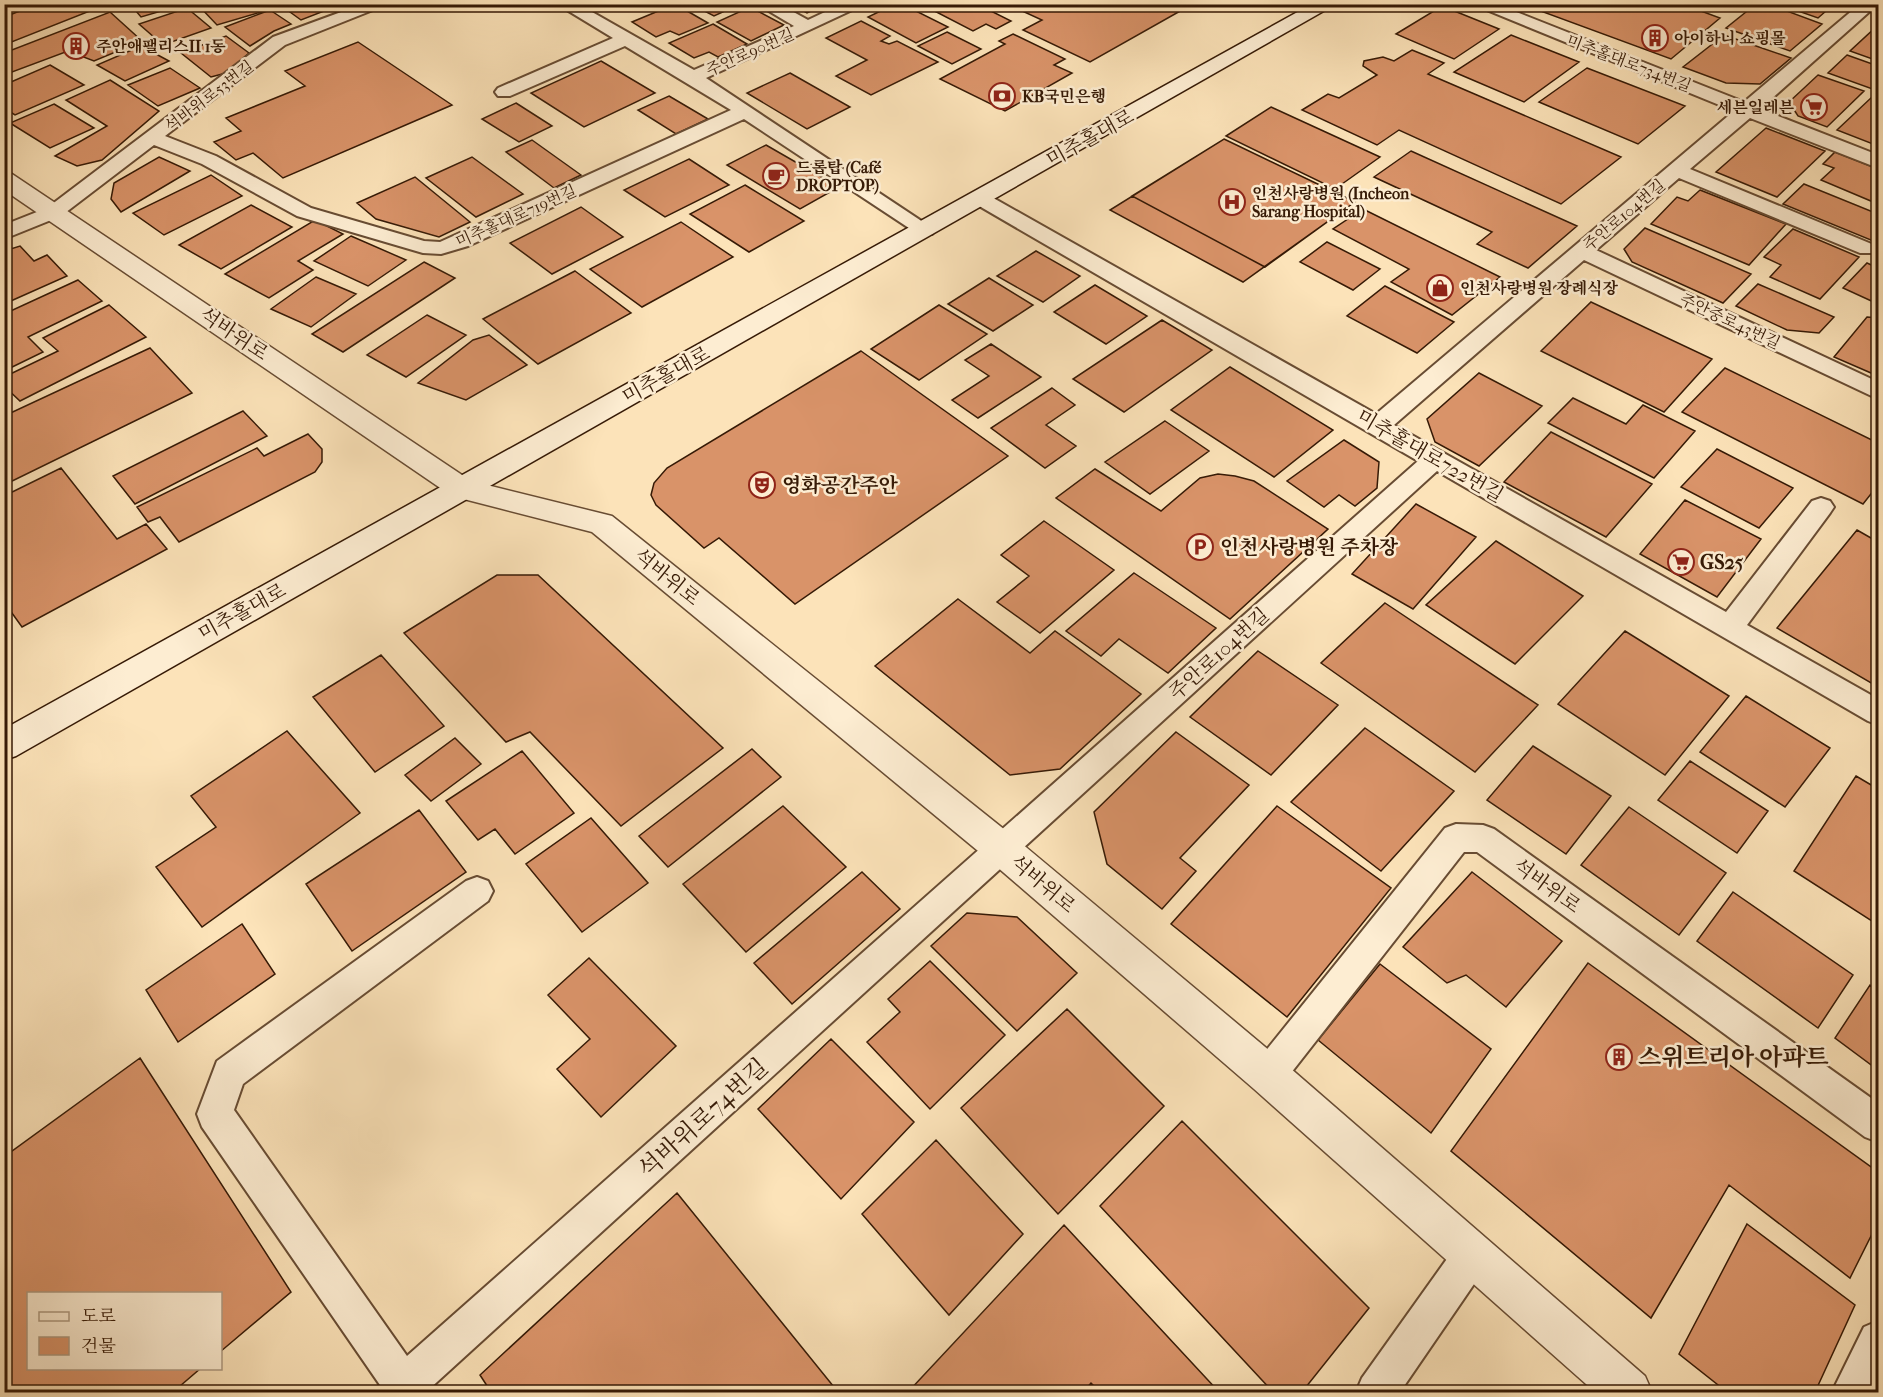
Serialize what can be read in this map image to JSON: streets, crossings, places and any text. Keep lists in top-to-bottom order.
{
  "streets": {
    "street": ["미추홀대로", "석바위로"],
    "lane": [
      "주안로90번길",
      "미추홀대로734번길",
      "석바위로53번길",
      "주안로104번길",
      "미추홀대로719번길",
      "주안중로43번길",
      "미추홀대로722번길",
      "석바위로74번길"
    ]
  },
  "crossings": [
    ["미추홀대로734번길", "주안로104번길"],
    ["석바위로53번길", "미추홀대로719번길"],
    ["석바위로53번길", "석바위로"],
    ["미추홀대로", "석바위로"],
    ["미추홀대로", "미추홀대로722번길"],
    ["주안로104번길", "주안중로43번길"],
    ["주안로104번길", "석바위로"],
    ["주안로104번길", "미추홀대로722번길"],
    ["주안로104번길", "석바위로74번길"],
    ["석바위로", "석바위로74번길"]
  ],
  "places": {
    "building": ["아이하니 쇼핑몰", "주안애팰리스II 1동", "스위트리아 아파트"],
    "bank": ["KB국민은행"],
    "supermarket": ["세븐일레븐", "GS25"],
    "cafe": ["드롭탑 (Café DROPTOP)"],
    "hospital": ["인천사랑병원 (Incheon Sarang Hospital)"],
    "shop": ["인천사랑병원 장례식장"],
    "theatre": ["영화공간주안"],
    "parking": ["인천사랑병원 주차장"]
  },
  "legend": ["도로", "건물"]
}
